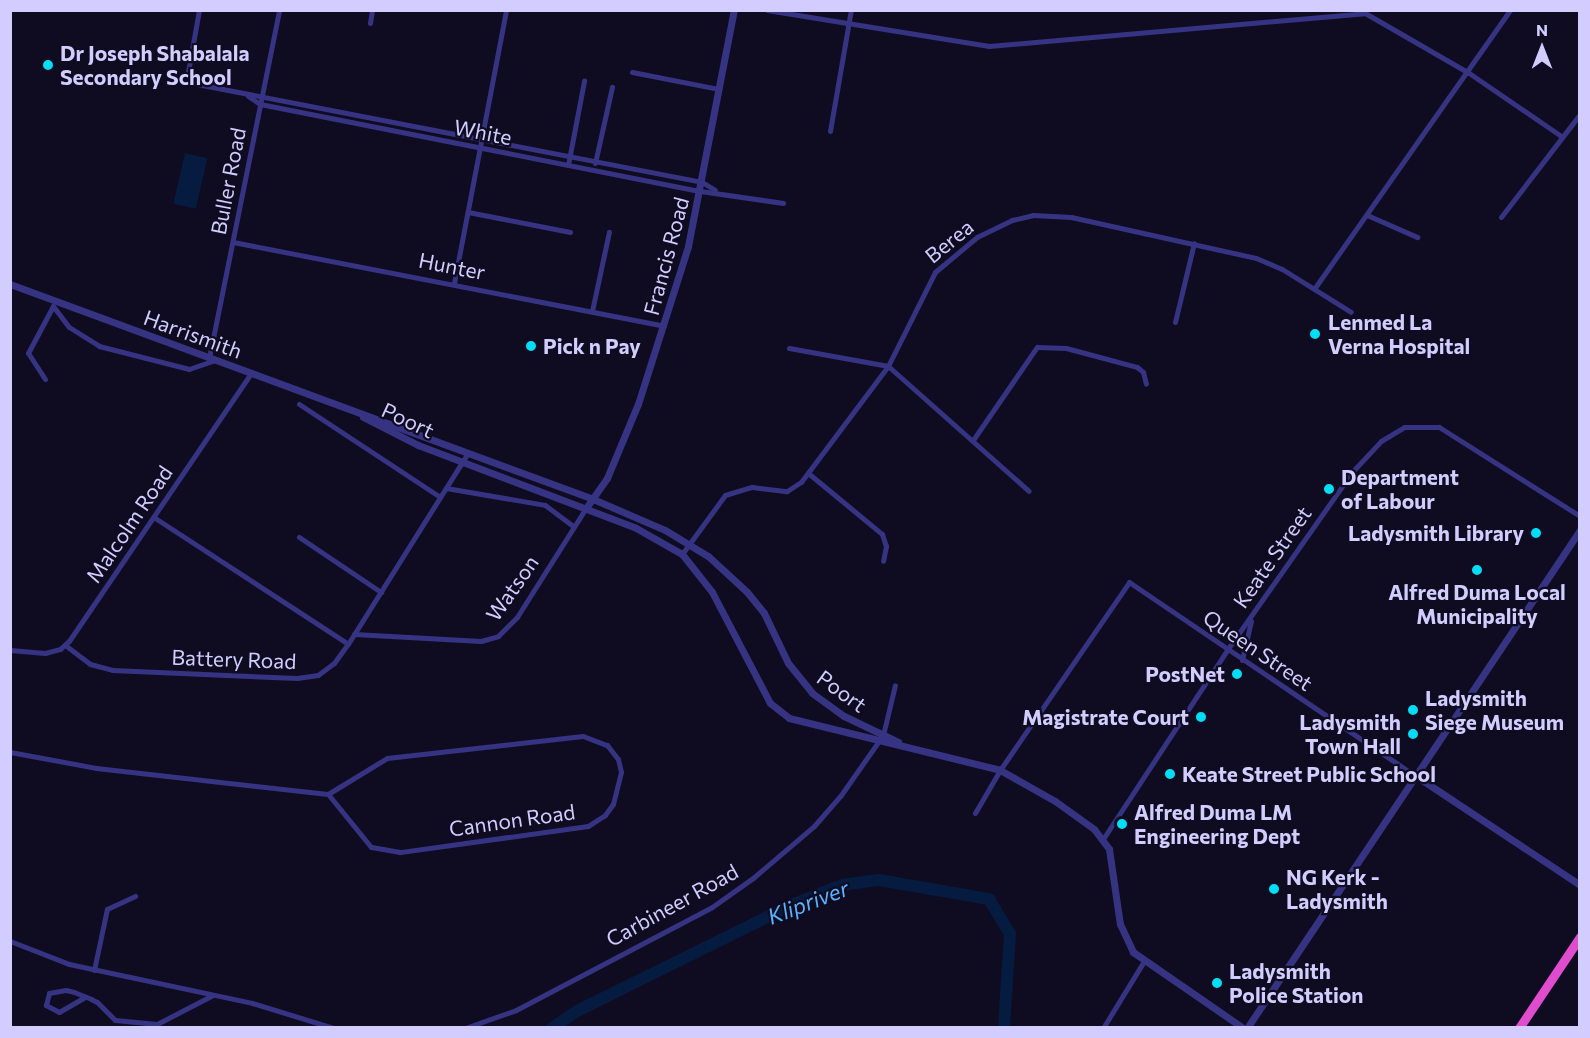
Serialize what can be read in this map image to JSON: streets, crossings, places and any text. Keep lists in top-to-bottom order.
{
  "streets": {
    "street": [
      "White",
      "Buller Road",
      "Berea",
      "Francis Road",
      "Hunter",
      "Harrismith",
      "Poort",
      "Malcolm Road",
      "Keate Street",
      "Watson",
      "Queen Street",
      "Battery Road",
      "Cannon Road",
      "Carbineer Road"
    ]
  },
  "crossings": [
    ["White", "Buller Road"],
    ["White", "Francis Road"],
    ["Buller Road", "Hunter"],
    ["Buller Road", "Harrismith"],
    ["Berea", "Poort"],
    ["Francis Road", "Hunter"],
    ["Francis Road", "Poort"],
    ["Francis Road", "Watson"],
    ["Harrismith", "Poort"],
    ["Harrismith", "Malcolm Road"],
    ["Poort", "Keate Street"],
    ["Poort", "Watson"],
    ["Poort", "Queen Street"],
    ["Poort", "Battery Road"],
    ["Poort", "Carbineer Road"],
    ["Malcolm Road", "Battery Road"],
    ["Keate Street", "Queen Street"],
    ["Watson", "Battery Road"]
  ],
  "water": ["Klipriver"],
  "places": [
    "Dr Joseph Shabalala Secondary School",
    "Lenmed La Verna Hospital",
    "Pick n Pay",
    "Department of Labour",
    "Ladysmith Library",
    "Alfred Duma Local Municipality",
    "PostNet",
    "Ladysmith Siege Museum",
    "Magistrate Court",
    "Ladysmith Town Hall",
    "Keate Street Public School",
    "Alfred Duma LM Engineering Dept",
    "NG Kerk - Ladysmith",
    "Ladysmith Police Station"
  ],
  "north": "top"
}
